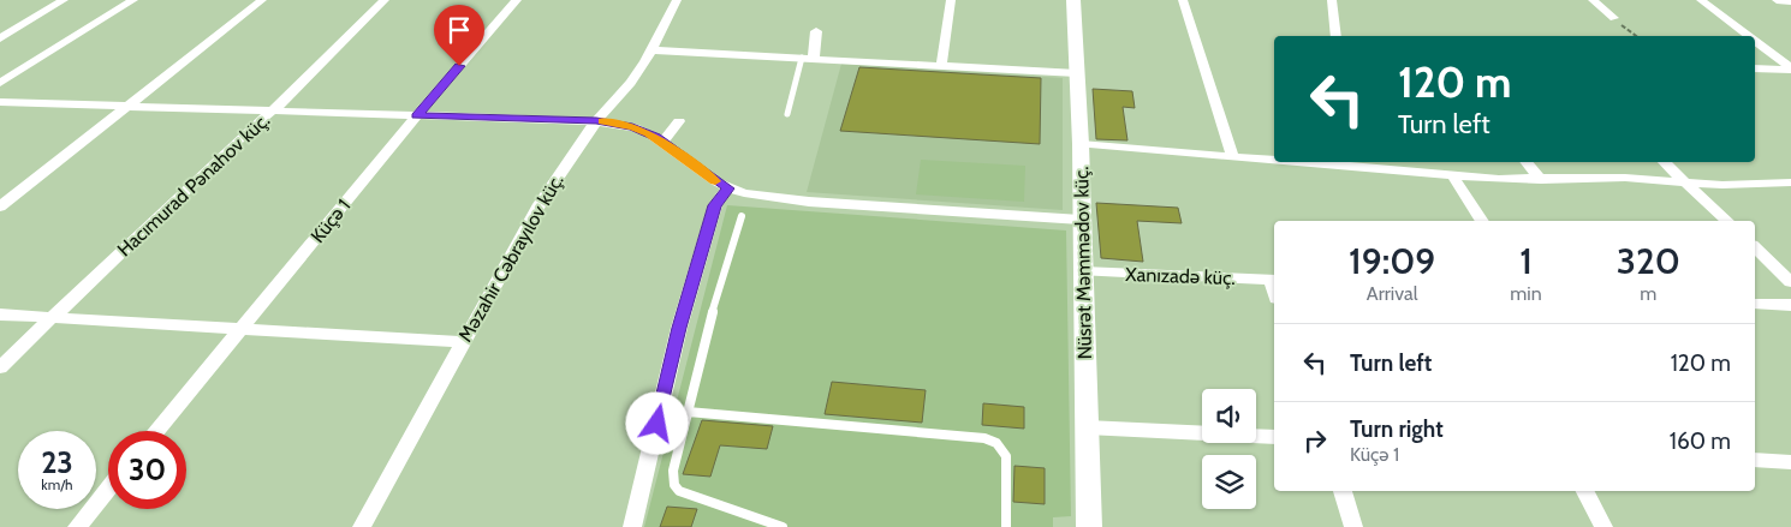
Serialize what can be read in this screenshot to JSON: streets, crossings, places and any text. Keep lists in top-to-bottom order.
{
  "streets": {
    "street": [
      "Hacımurad Pənahov küç.",
      "Küçə 1",
      "Məzahir Cəbrayılov küç.",
      "Nüsrət Məmmədov küç.",
      "Xanızadə küç."
    ]
  },
  "crossings": [
    ["Nüsrət Məmmədov küç.", "Xanızadə küç."]
  ],
  "page": {
    "turn": ["120 m", "Turn left"],
    "eta": [
      "19:09",
      "Arrival",
      "1",
      "min",
      "320",
      "m"
    ],
    "list": [
      {
        "name": "Turn left",
        "value": "120 m"
      },
      {
        "name": "Turn right",
        "note": "Küçə 1",
        "value": "160 m"
      }
    ],
    "speed": "23 km/h",
    "limit": "30"
  }
}
